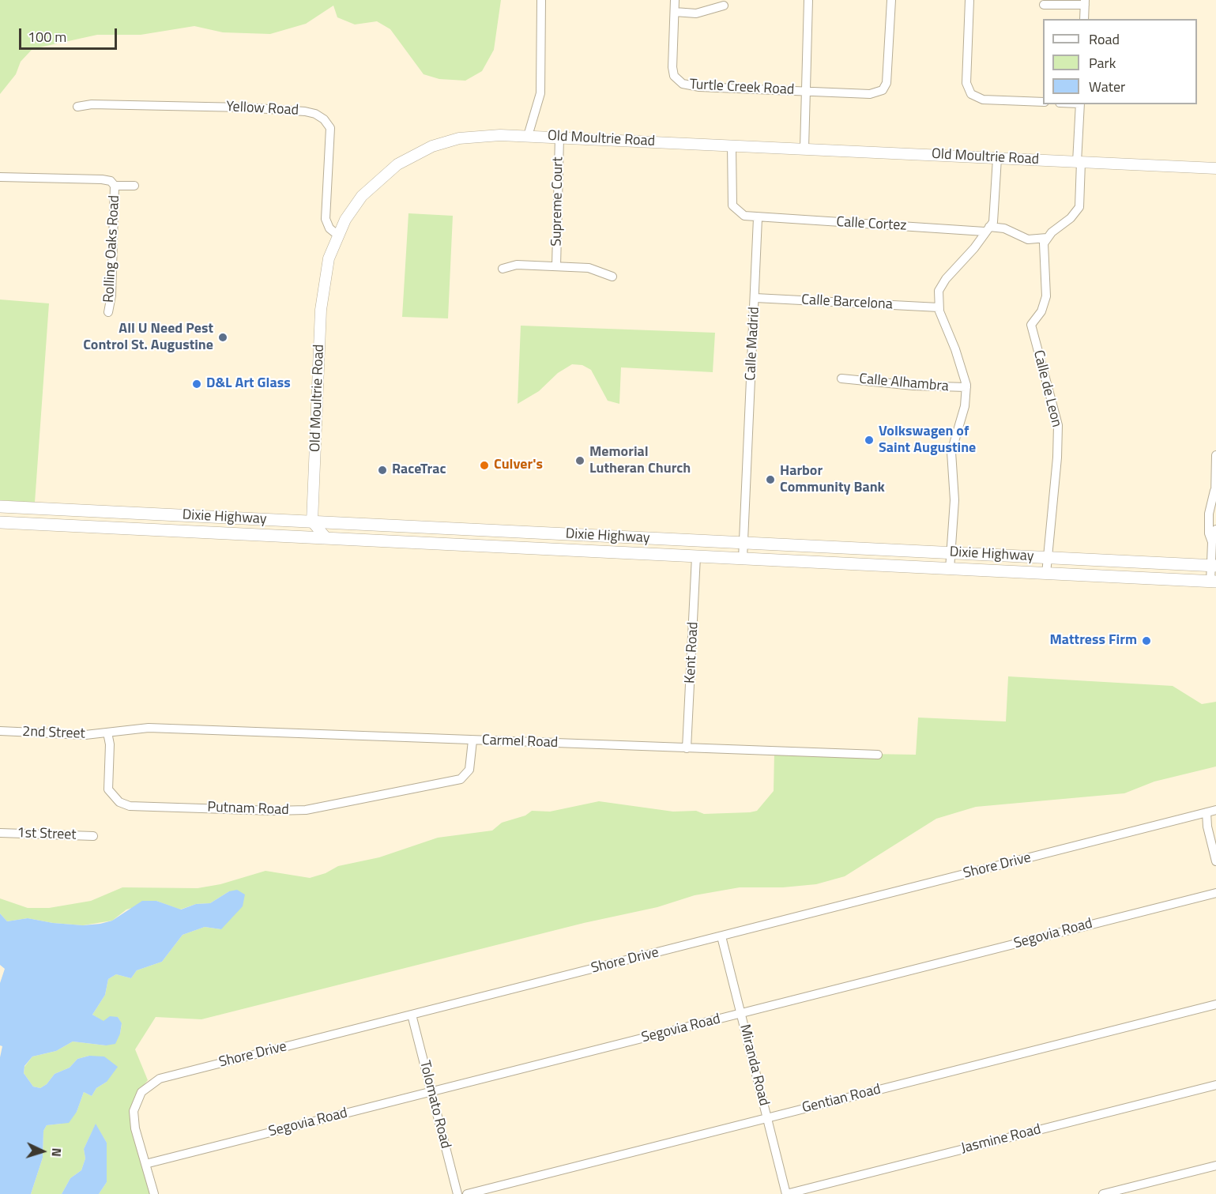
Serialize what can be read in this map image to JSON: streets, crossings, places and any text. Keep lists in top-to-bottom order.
{
  "streets": {
    "main road": ["Old Moultrie Road", "Dixie Highway"],
    "street": [
      "Turtle Creek Road",
      "Yellow Road",
      "Supreme Court",
      "Calle Cortez",
      "Rolling Oaks Road",
      "Calle Barcelona",
      "Calle Madrid",
      "Calle Alhambra",
      "Calle de Leon",
      "Kent Road",
      "2nd Street",
      "Carmel Road",
      "Putnam Road",
      "1st Street",
      "Shore Drive",
      "Segovia Road",
      "Miranda Road",
      "Gentian Road",
      "Tolomato Road",
      "Jasmine Road"
    ]
  },
  "crossings": [
    ["Yellow Road", "Old Moultrie Road"],
    ["Old Moultrie Road", "Supreme Court"],
    ["Old Moultrie Road", "Dixie Highway"],
    ["Calle Cortez", "Calle Madrid"],
    ["Calle Barcelona", "Calle Madrid"],
    ["Calle Madrid", "Dixie Highway"],
    ["Calle de Leon", "Dixie Highway"],
    ["Kent Road", "Carmel Road"],
    ["2nd Street", "Carmel Road"],
    ["2nd Street", "Putnam Road"],
    ["Carmel Road", "Putnam Road"],
    ["Shore Drive", "Segovia Road"],
    ["Shore Drive", "Miranda Road"],
    ["Shore Drive", "Tolomato Road"],
    ["Segovia Road", "Miranda Road"],
    ["Segovia Road", "Tolomato Road"],
    ["Miranda Road", "Gentian Road"],
    ["Miranda Road", "Jasmine Road"]
  ],
  "places": [
    "All U Need Pest Control St. Augustine",
    "D&L Art Glass",
    "Volkswagen of Saint Augustine",
    "Memorial Lutheran Church",
    "Culver's",
    "RaceTrac",
    "Harbor Community Bank",
    "Mattress Firm"
  ],
  "legend": ["Road", "Park", "Water"],
  "scale_bar": "100 m",
  "north": "right"
}
